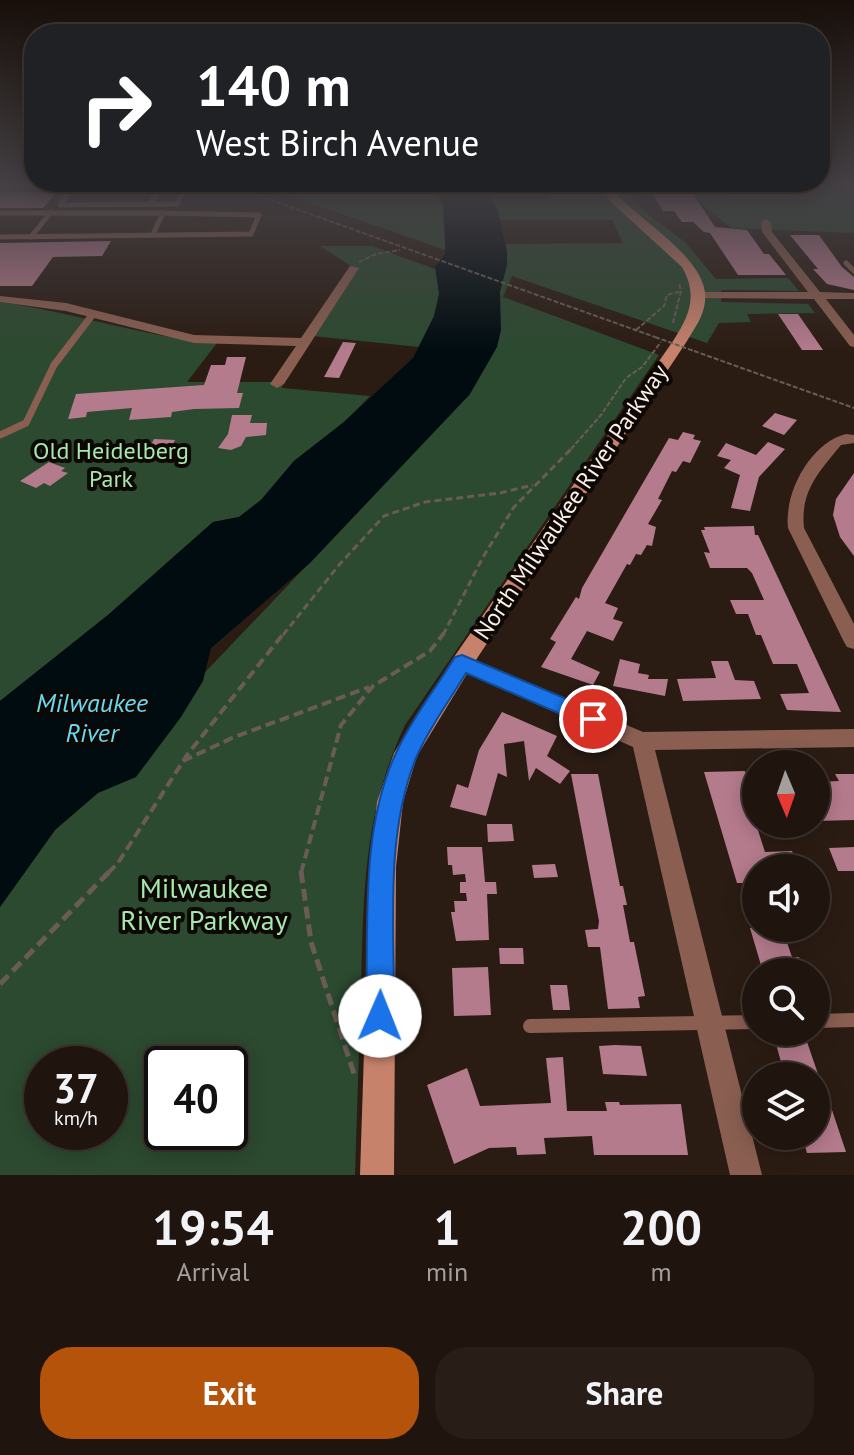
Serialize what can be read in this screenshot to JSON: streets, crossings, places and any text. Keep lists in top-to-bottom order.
{
  "streets": {
    "street": ["North Milwaukee River Parkway"]
  },
  "water": ["Milwaukee River"],
  "parks": ["Old Heidelberg Park", "Milwaukee River Parkway"],
  "north": "bottom",
  "page": {
    "turn": ["140 m", "West Birch Avenue"],
    "speed": "37 km/h",
    "limit": "40",
    "eta": [
      "19:54",
      "Arrival",
      "1",
      "min",
      "200",
      "m"
    ],
    "buttons": ["Exit", "Share"]
  }
}
